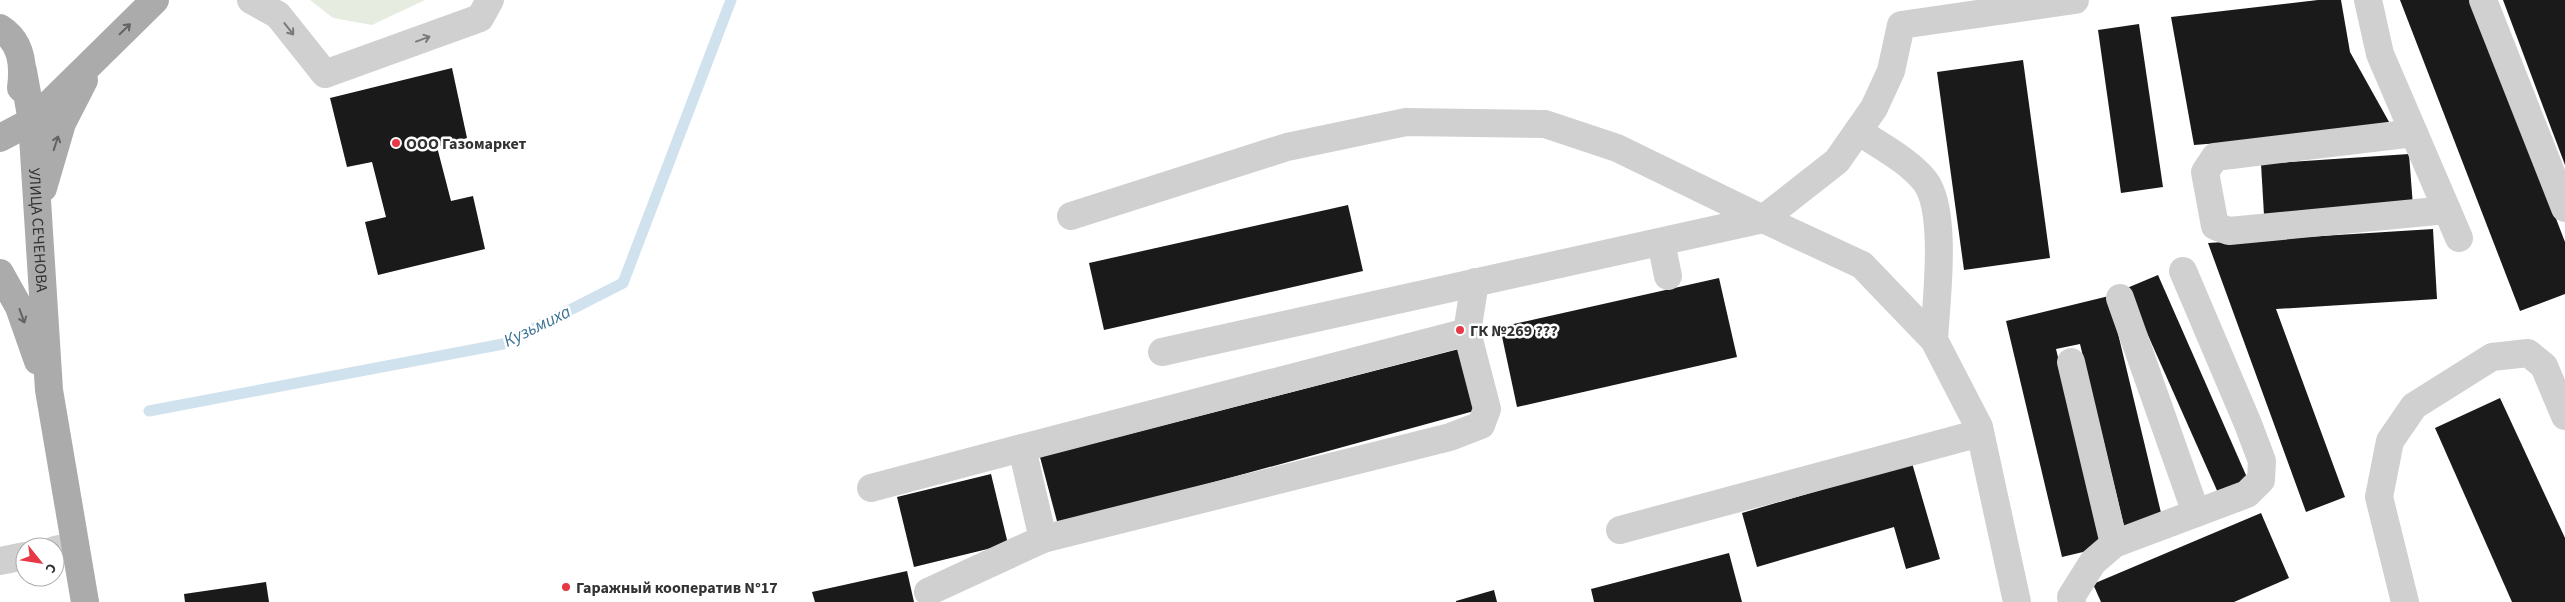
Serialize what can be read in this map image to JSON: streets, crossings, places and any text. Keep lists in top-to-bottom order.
{
  "streets": {
    "main road": ["УЛИЦА СЕЧЕНОВА"]
  },
  "water": ["Кузьмиха"],
  "places": ["ООО Газомаркет", "ГК №269 ???", "Гаражный кооператив N°17"],
  "north": "bottom right"
}
